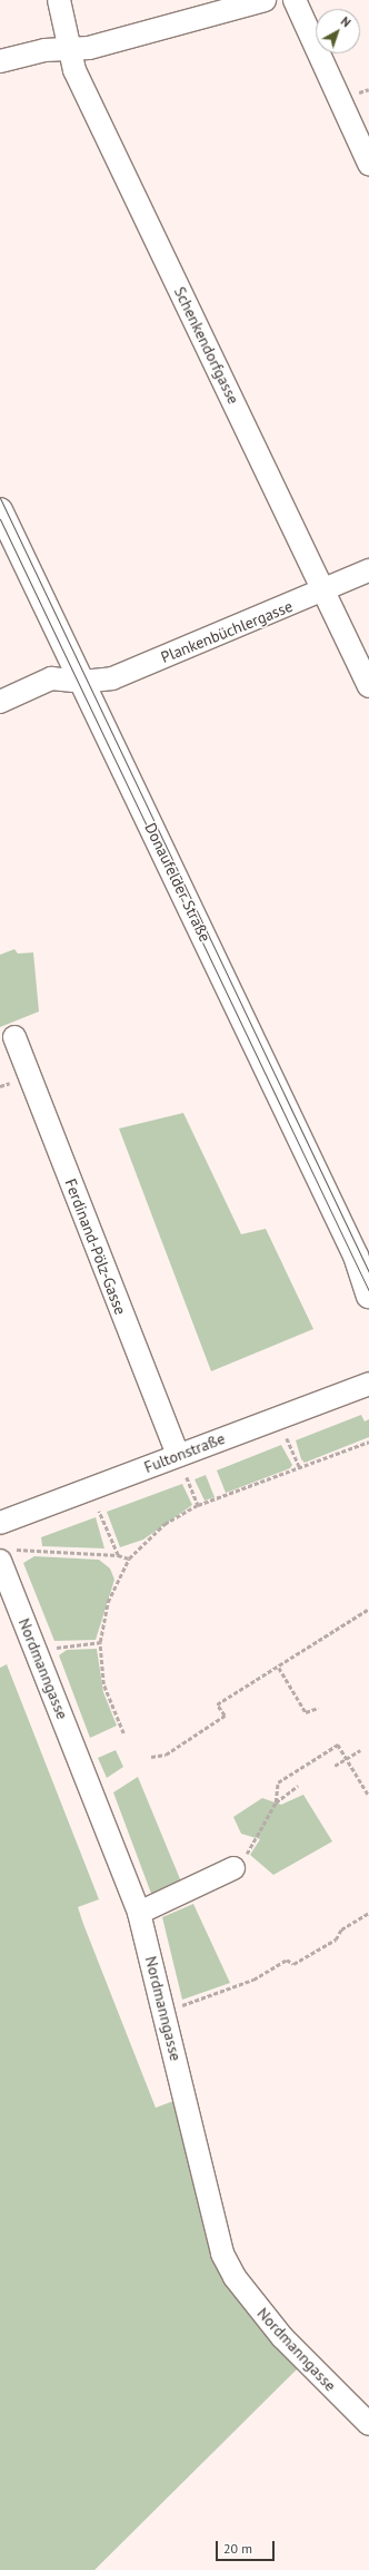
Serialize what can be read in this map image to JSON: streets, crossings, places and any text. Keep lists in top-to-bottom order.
{
  "streets": {
    "main road": ["Donaufelder Straße"],
    "street": [
      "Schenkendorfgasse",
      "Plankenbüchlergasse",
      "Ferdinand-Pölz-Gasse",
      "Fultonstraße",
      "Nordmanngasse"
    ]
  },
  "crossings": [
    ["Schenkendorfgasse", "Plankenbüchlergasse"],
    ["Plankenbüchlergasse", "Donaufelder Straße"],
    ["Ferdinand-Pölz-Gasse", "Fultonstraße"]
  ],
  "scale_bar": "20 m",
  "north": "top right"
}
